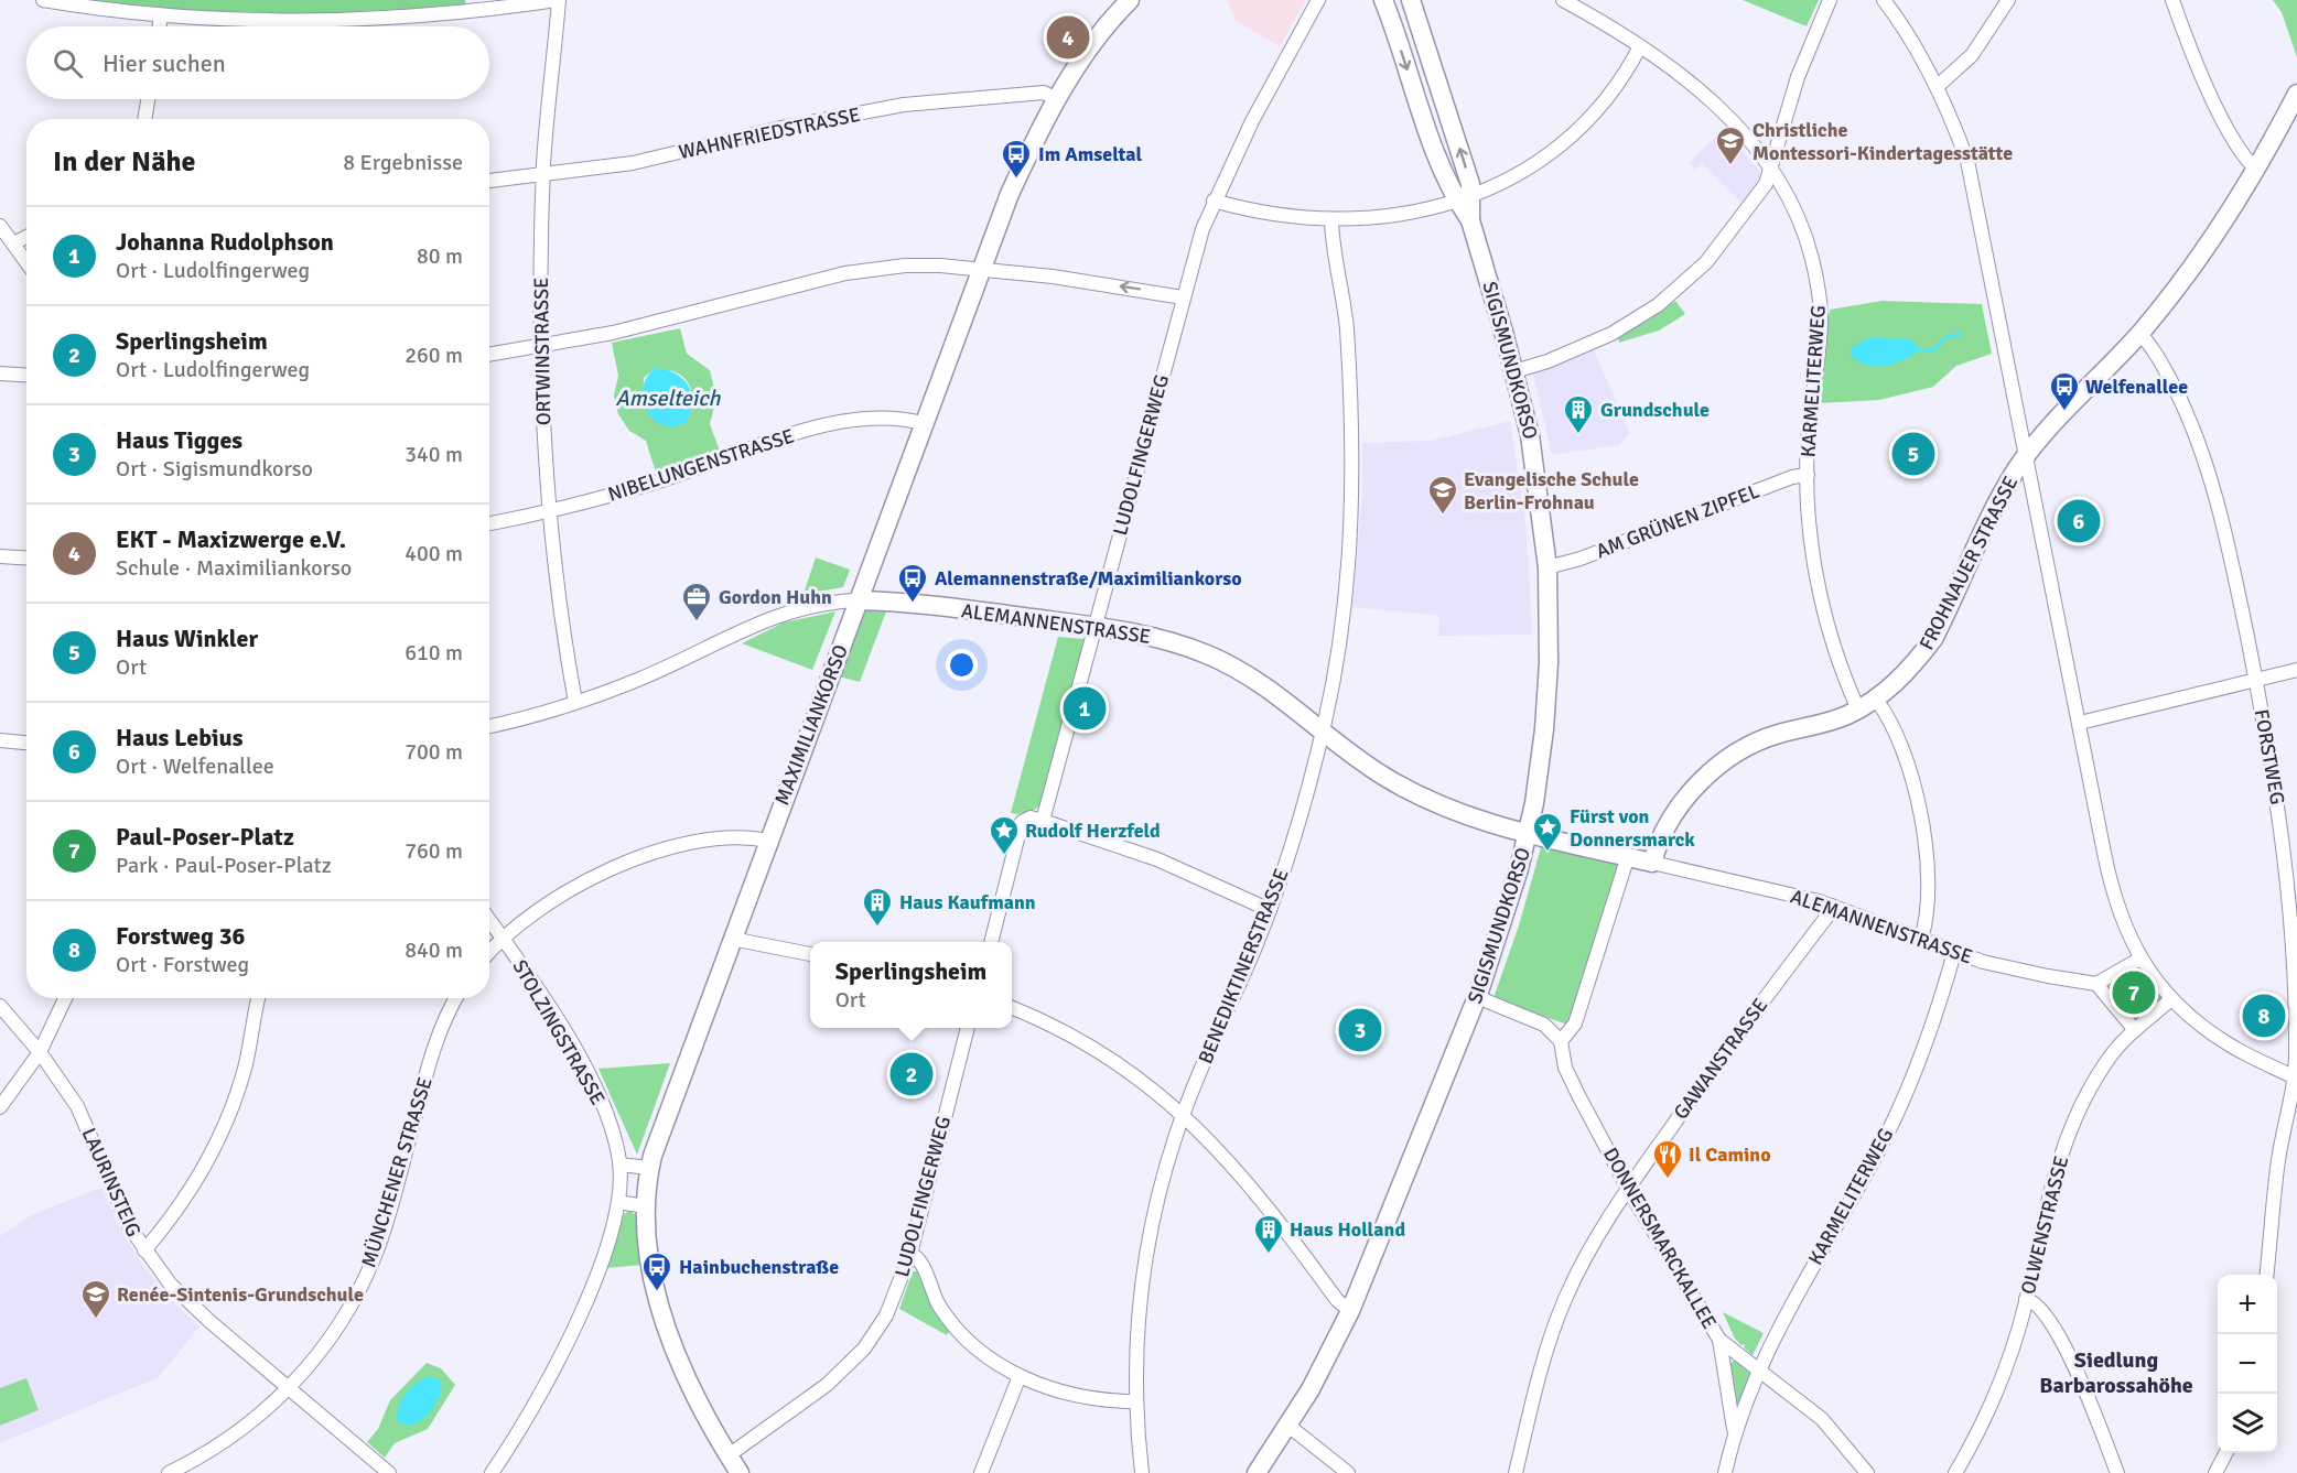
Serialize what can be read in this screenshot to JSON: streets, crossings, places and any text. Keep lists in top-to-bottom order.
{
  "streets": {
    "street": [
      "WAHNFRIEDSTRASSE",
      "ORTWINSTRASSE",
      "SIGISMUNDKORSO",
      "KARMELITERWEG",
      "LUDOLFINGERWEG",
      "NIBELUNGENSTRASSE",
      "AM GRÜNEN ZIPFEL",
      "FROHNAUER STRASSE",
      "ALEMANNENSTRASSE",
      "MAXIMILIANKORSO",
      "FORSTWEG",
      "BENEDIKTINERSTRASSE",
      "STOLZINGSTRASSE",
      "GAWANSTRASSE",
      "MÜNCHENER STRASSE",
      "LAURINSTEIG",
      "OLWENSTRASSE",
      "DONNERSMARCKALLEE"
    ]
  },
  "crossings": [
    ["WAHNFRIEDSTRASSE", "ORTWINSTRASSE"],
    ["WAHNFRIEDSTRASSE", "MAXIMILIANKORSO"],
    ["ORTWINSTRASSE", "NIBELUNGENSTRASSE"],
    ["ORTWINSTRASSE", "ALEMANNENSTRASSE"],
    ["SIGISMUNDKORSO", "AM GRÜNEN ZIPFEL"],
    ["SIGISMUNDKORSO", "ALEMANNENSTRASSE"],
    ["KARMELITERWEG", "AM GRÜNEN ZIPFEL"],
    ["KARMELITERWEG", "FROHNAUER STRASSE"],
    ["KARMELITERWEG", "ALEMANNENSTRASSE"],
    ["KARMELITERWEG", "DONNERSMARCKALLEE"],
    ["LUDOLFINGERWEG", "ALEMANNENSTRASSE"],
    ["LUDOLFINGERWEG", "MAXIMILIANKORSO"],
    ["NIBELUNGENSTRASSE", "MAXIMILIANKORSO"],
    ["FROHNAUER STRASSE", "ALEMANNENSTRASSE"],
    ["FROHNAUER STRASSE", "FORSTWEG"],
    ["ALEMANNENSTRASSE", "MAXIMILIANKORSO"],
    ["ALEMANNENSTRASSE", "BENEDIKTINERSTRASSE"],
    ["ALEMANNENSTRASSE", "GAWANSTRASSE"],
    ["GAWANSTRASSE", "DONNERSMARCKALLEE"],
    ["MÜNCHENER STRASSE", "LAURINSTEIG"]
  ],
  "districts": ["Siedlung Barbarossahöhe"],
  "water": ["Amselteich"],
  "places": {
    "school or university": ["Christliche Montessori-Kindertagesstätte", "Evangelische Schule Berlin-Frohnau", "Renée-Sintenis-Grundschule"],
    "bus stop": [
      "Im Amseltal",
      "Welfenallee",
      "Alemannenstraße/Maximiliankorso",
      "Hainbuchenstraße"
    ],
    "building": ["Grundschule", "Haus Kaufmann", "Haus Holland"],
    "office": ["Gordon Huhn"],
    "place": ["Fürst von Donnersmarck", "Rudolf Herzfeld"],
    "restaurant": ["Il Camino"]
  },
  "page": {
    "pins": [
      "4",
      "5",
      "6",
      "1",
      "7",
      "8",
      "3",
      "2"
    ],
    "search": "Hier suchen",
    "heading": ["In der Nähe", "8 Ergebnisse"],
    "list": [
      {
        "mark": "1",
        "name": "Johanna Rudolphson",
        "note": "Ort · Ludolfingerweg",
        "value": "80 m"
      },
      {
        "mark": "2",
        "name": "Sperlingsheim",
        "note": "Ort · Ludolfingerweg",
        "value": "260 m"
      },
      {
        "mark": "3",
        "name": "Haus Tigges",
        "note": "Ort · Sigismundkorso",
        "value": "340 m"
      },
      {
        "mark": "4",
        "name": "EKT - Maxizwerge e.V.",
        "note": "Schule · Maximiliankorso",
        "value": "400 m"
      },
      {
        "mark": "5",
        "name": "Haus Winkler",
        "note": "Ort",
        "value": "610 m"
      },
      {
        "mark": "6",
        "name": "Haus Lebius",
        "note": "Ort · Welfenallee",
        "value": "700 m"
      },
      {
        "mark": "7",
        "name": "Paul-Poser-Platz",
        "note": "Park · Paul-Poser-Platz",
        "value": "760 m"
      },
      {
        "mark": "8",
        "name": "Forstweg 36",
        "note": "Ort · Forstweg",
        "value": "840 m"
      }
    ],
    "popup": ["Sperlingsheim", "Ort"],
    "map_buttons": ["+", "−"]
  }
}
